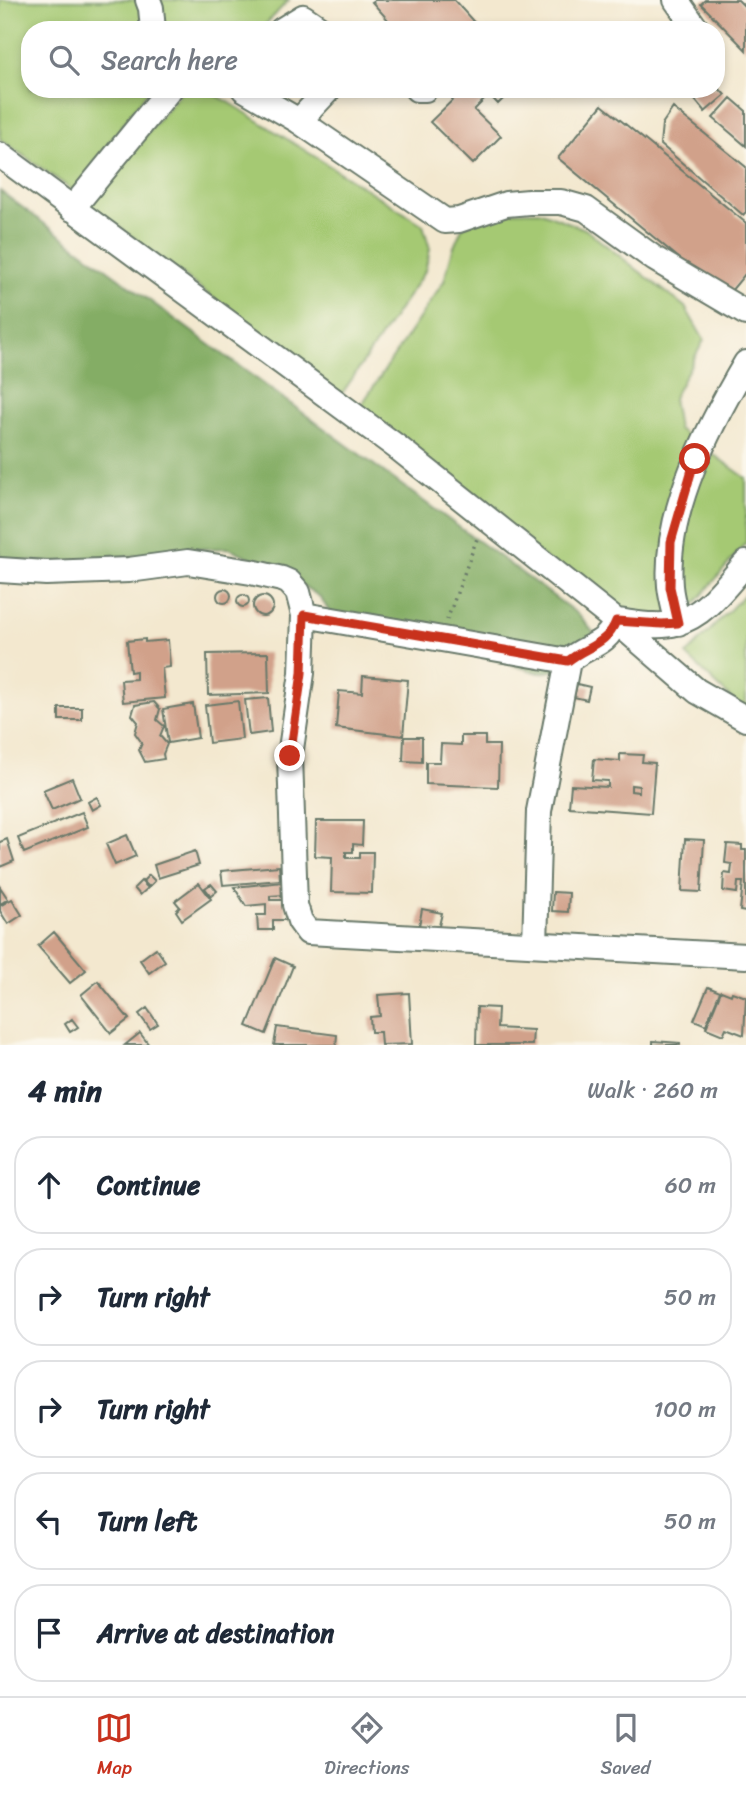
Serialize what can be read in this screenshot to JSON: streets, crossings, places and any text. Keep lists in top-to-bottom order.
{
  "page": {
    "search": "Search here",
    "heading": ["4 min", "Walk · 260 m"],
    "list": [
      ["Continue", "60 m"],
      ["Turn right", "50 m"],
      ["Turn right", "100 m"],
      ["Turn left", "50 m"],
      "Arrive at destination"
    ],
    "nav": ["Map", "Directions", "Saved"]
  }
}
